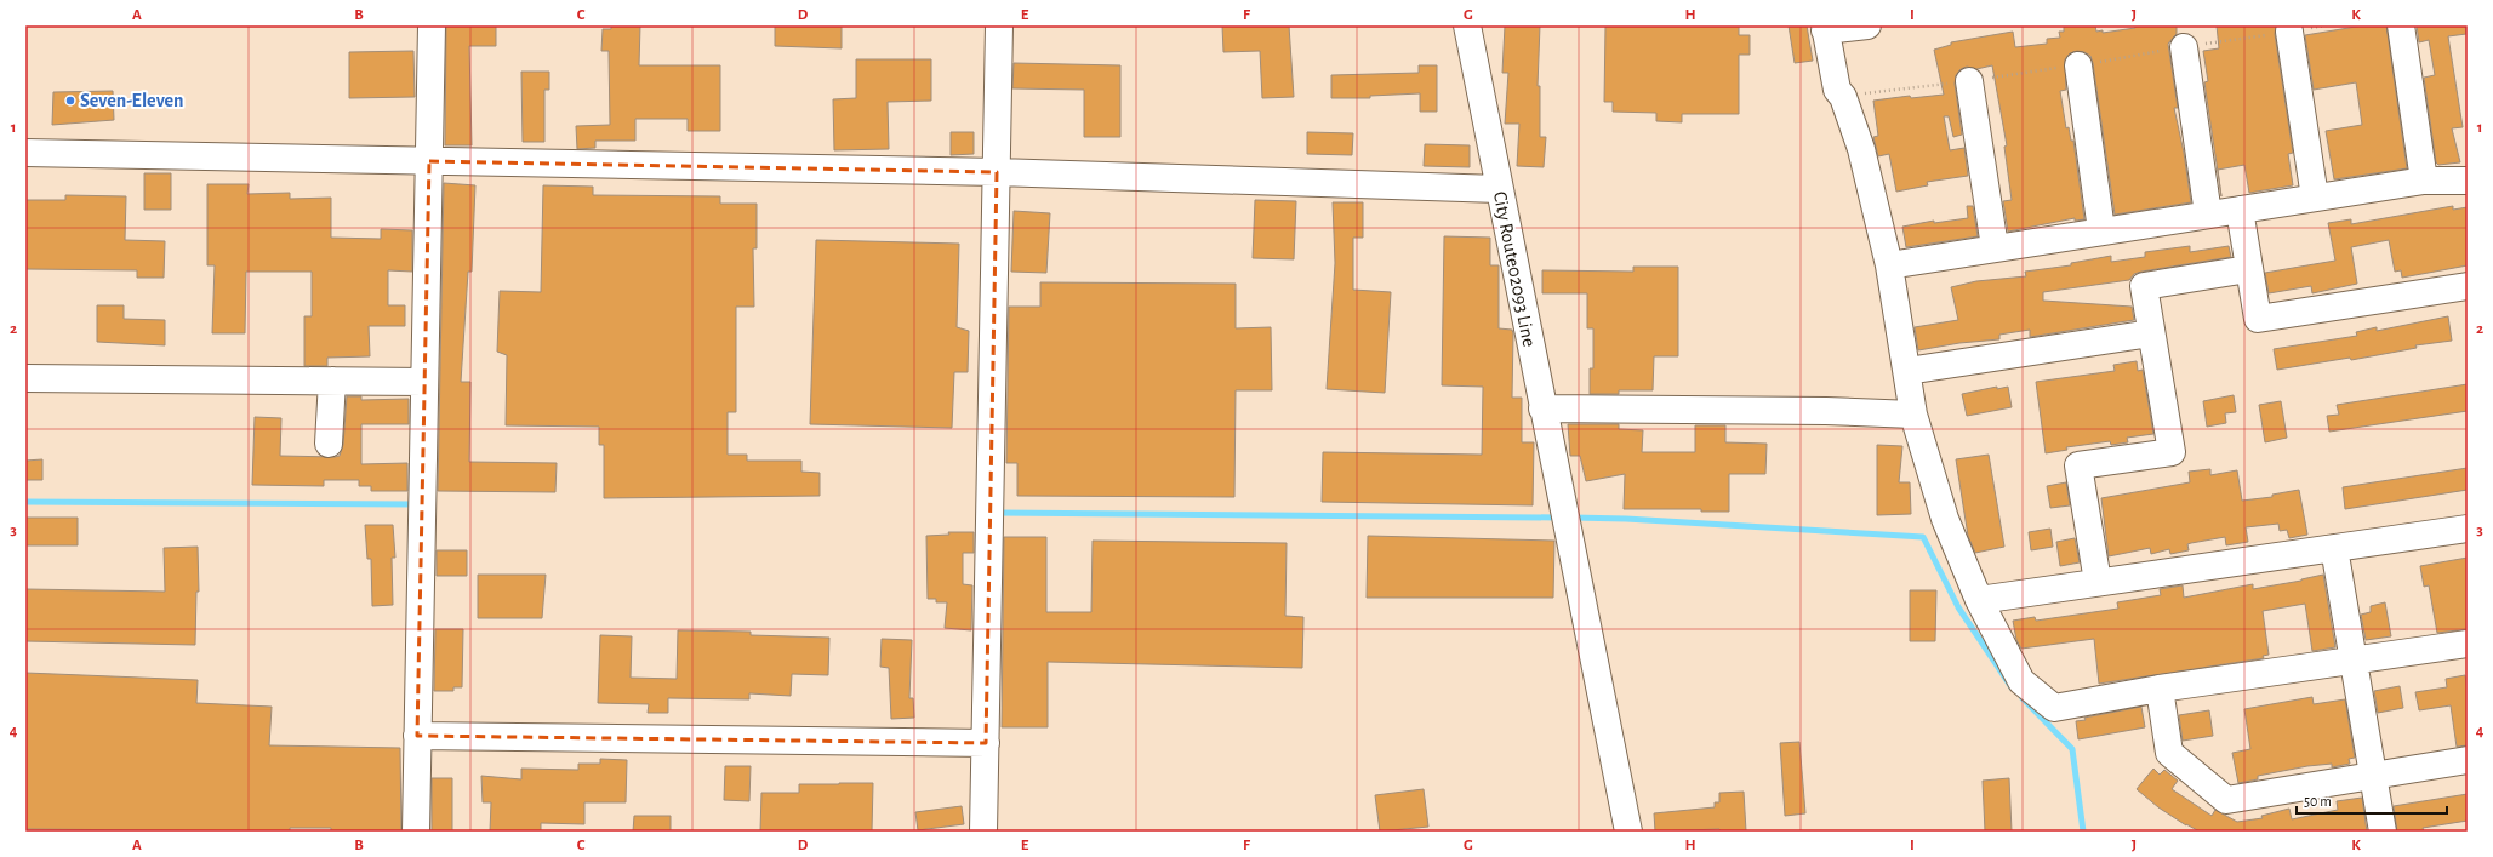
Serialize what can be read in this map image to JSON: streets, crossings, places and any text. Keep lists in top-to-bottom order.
{
  "streets": {
    "street": ["City Route02093 Line"]
  },
  "places": ["Seven-Eleven"],
  "scale_bar": "50 m",
  "grid": {
    "columns": [
      "A",
      "B",
      "C",
      "D",
      "E",
      "F",
      "G",
      "H",
      "I",
      "J",
      "K"
    ],
    "rows": [
      "1",
      "2",
      "3",
      "4"
    ]
  }
}
